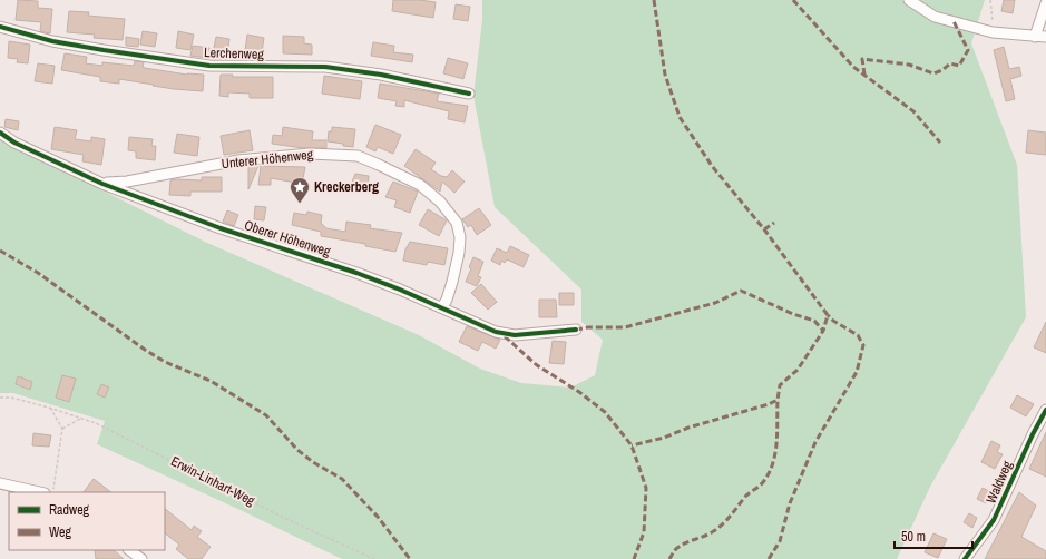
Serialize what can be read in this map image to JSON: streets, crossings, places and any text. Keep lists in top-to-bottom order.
{
  "streets": {
    "street": [
      "Lerchenweg",
      "Unterer Höhenweg",
      "Oberer Höhenweg",
      "Waldweg"
    ],
    "path": ["Erwin-Linhart-Weg"]
  },
  "crossings": [
    ["Unterer Höhenweg", "Oberer Höhenweg"]
  ],
  "places": {
    "place": ["Kreckerberg"]
  },
  "legend": ["Radweg", "Weg"],
  "scale_bar": "50 m"
}
